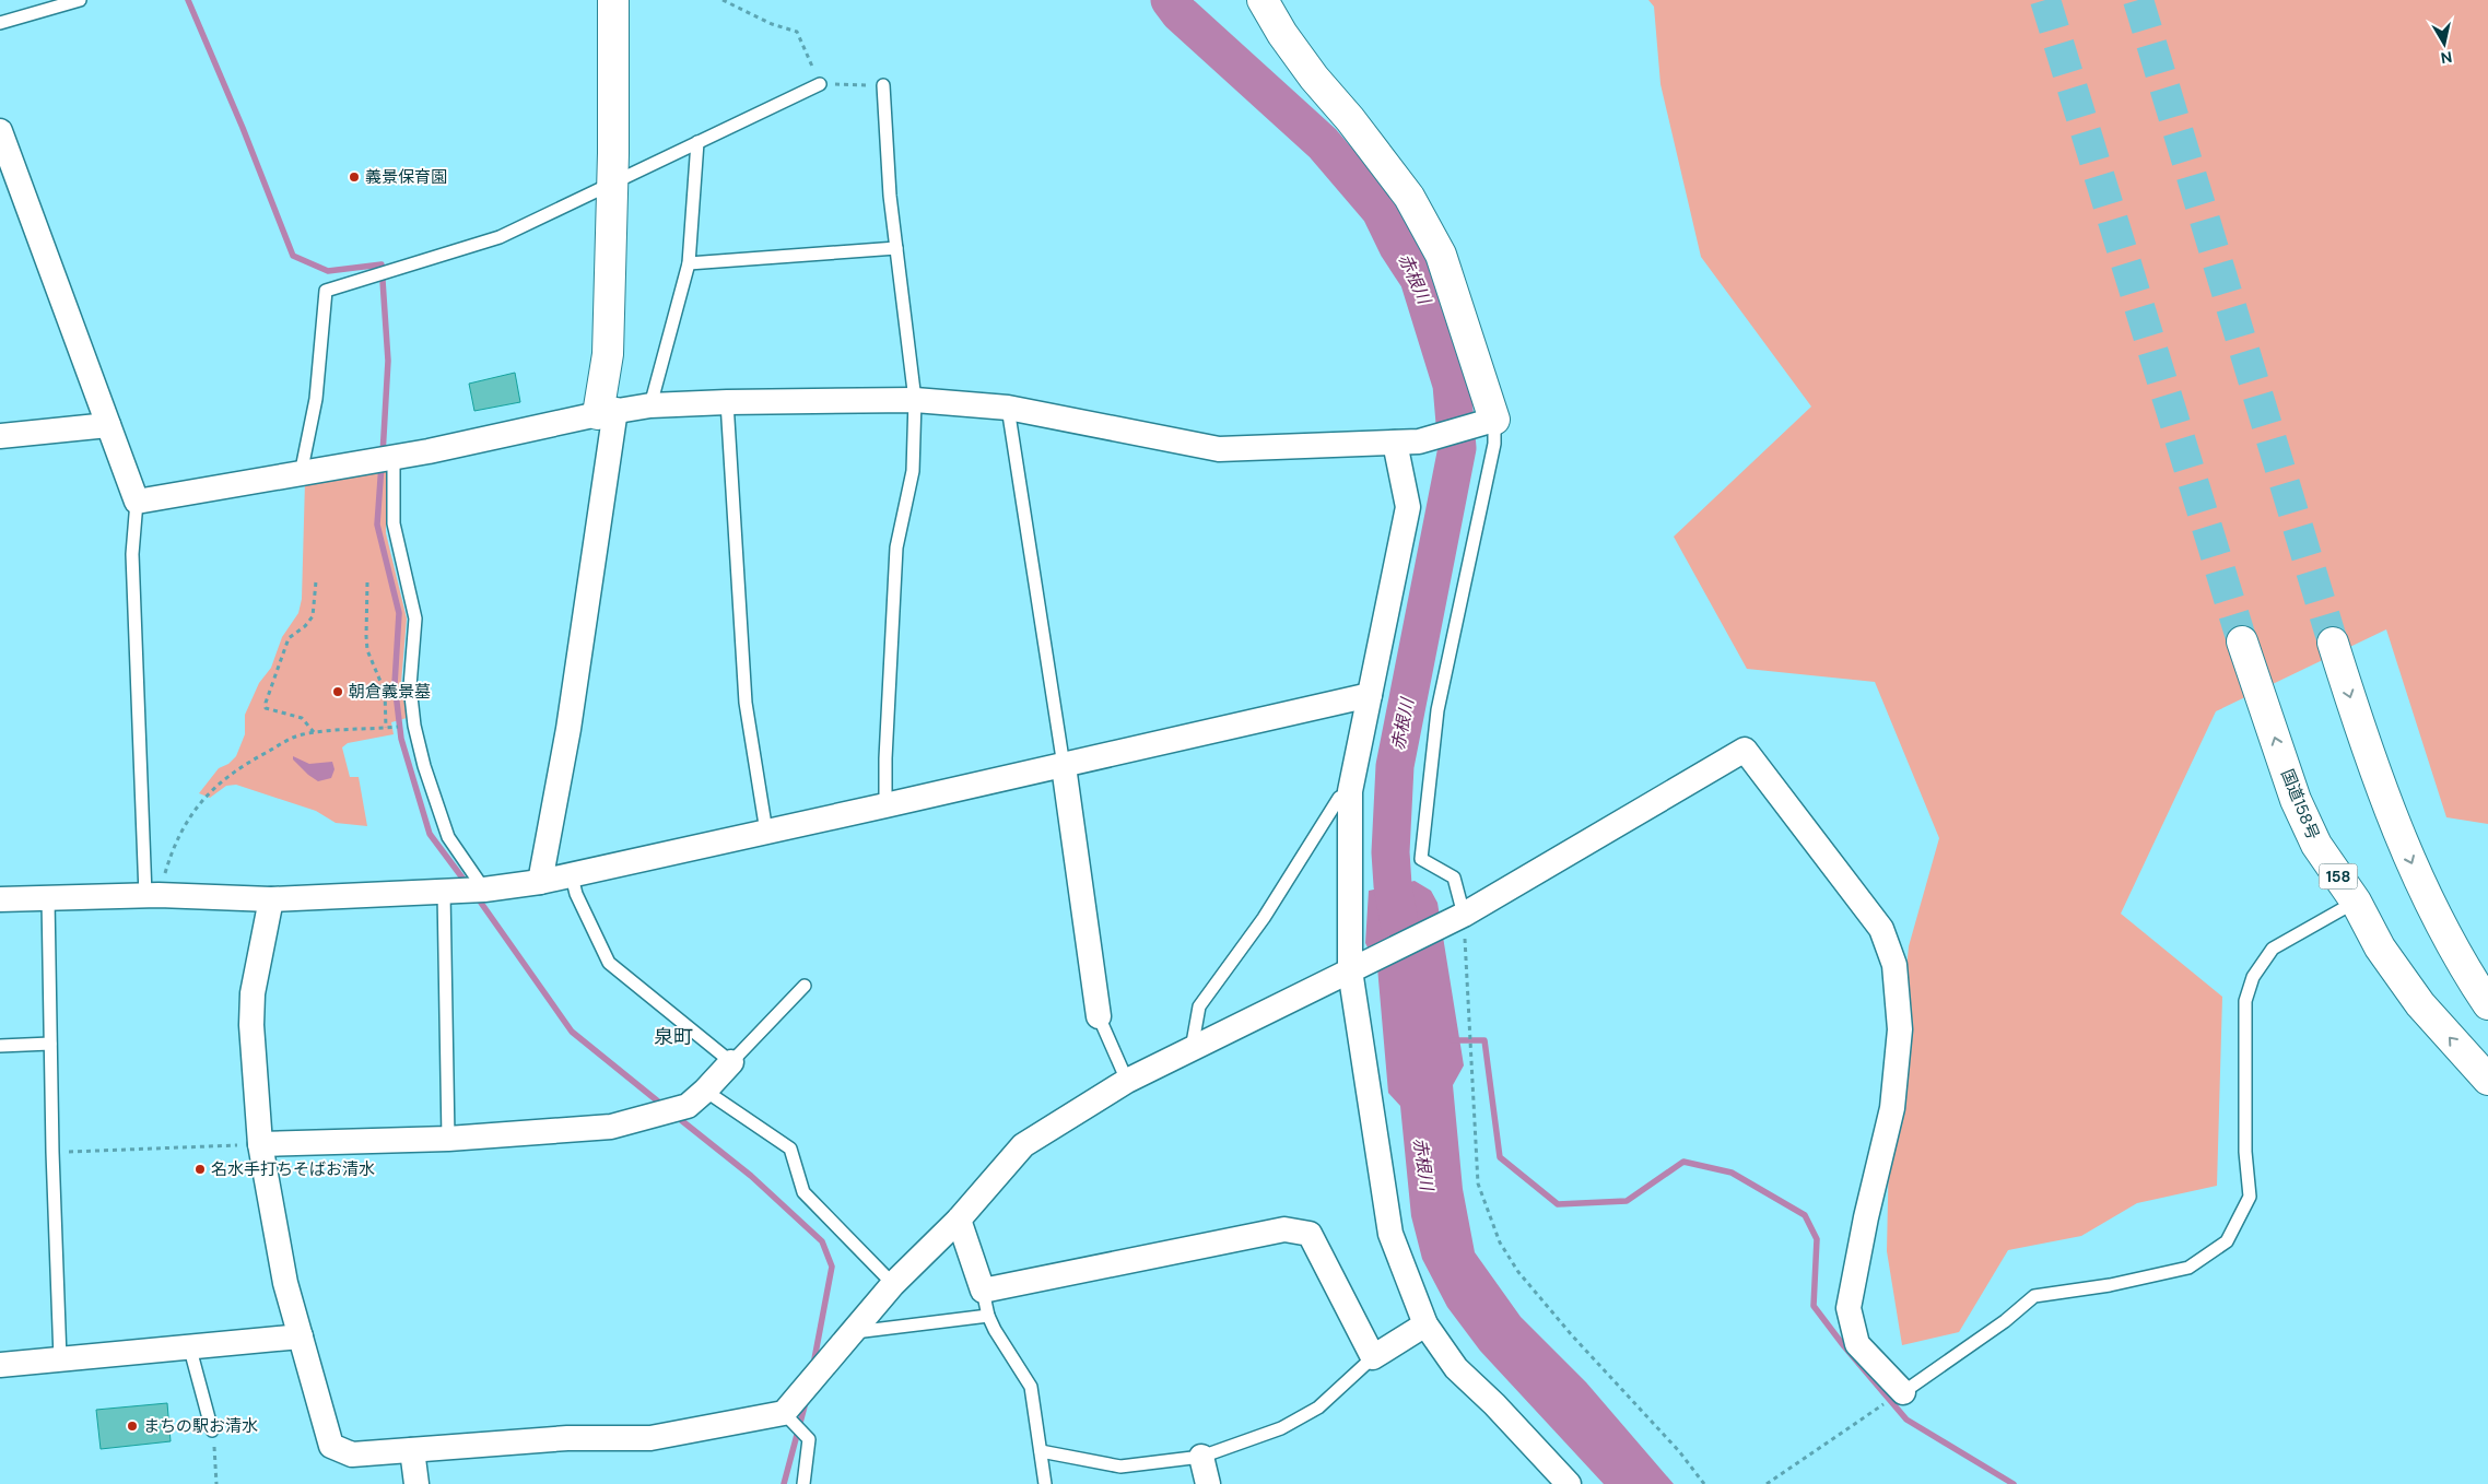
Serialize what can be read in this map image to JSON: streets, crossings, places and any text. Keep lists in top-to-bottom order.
{
  "streets": {
    "main road": ["国道158号", "158"]
  },
  "districts": ["泉町"],
  "water": ["赤根川"],
  "places": [
    "義景保育園",
    "朝倉義景墓",
    "名水手打ちそばお清水",
    "まちの駅お清水"
  ],
  "north": "bottom"
}
